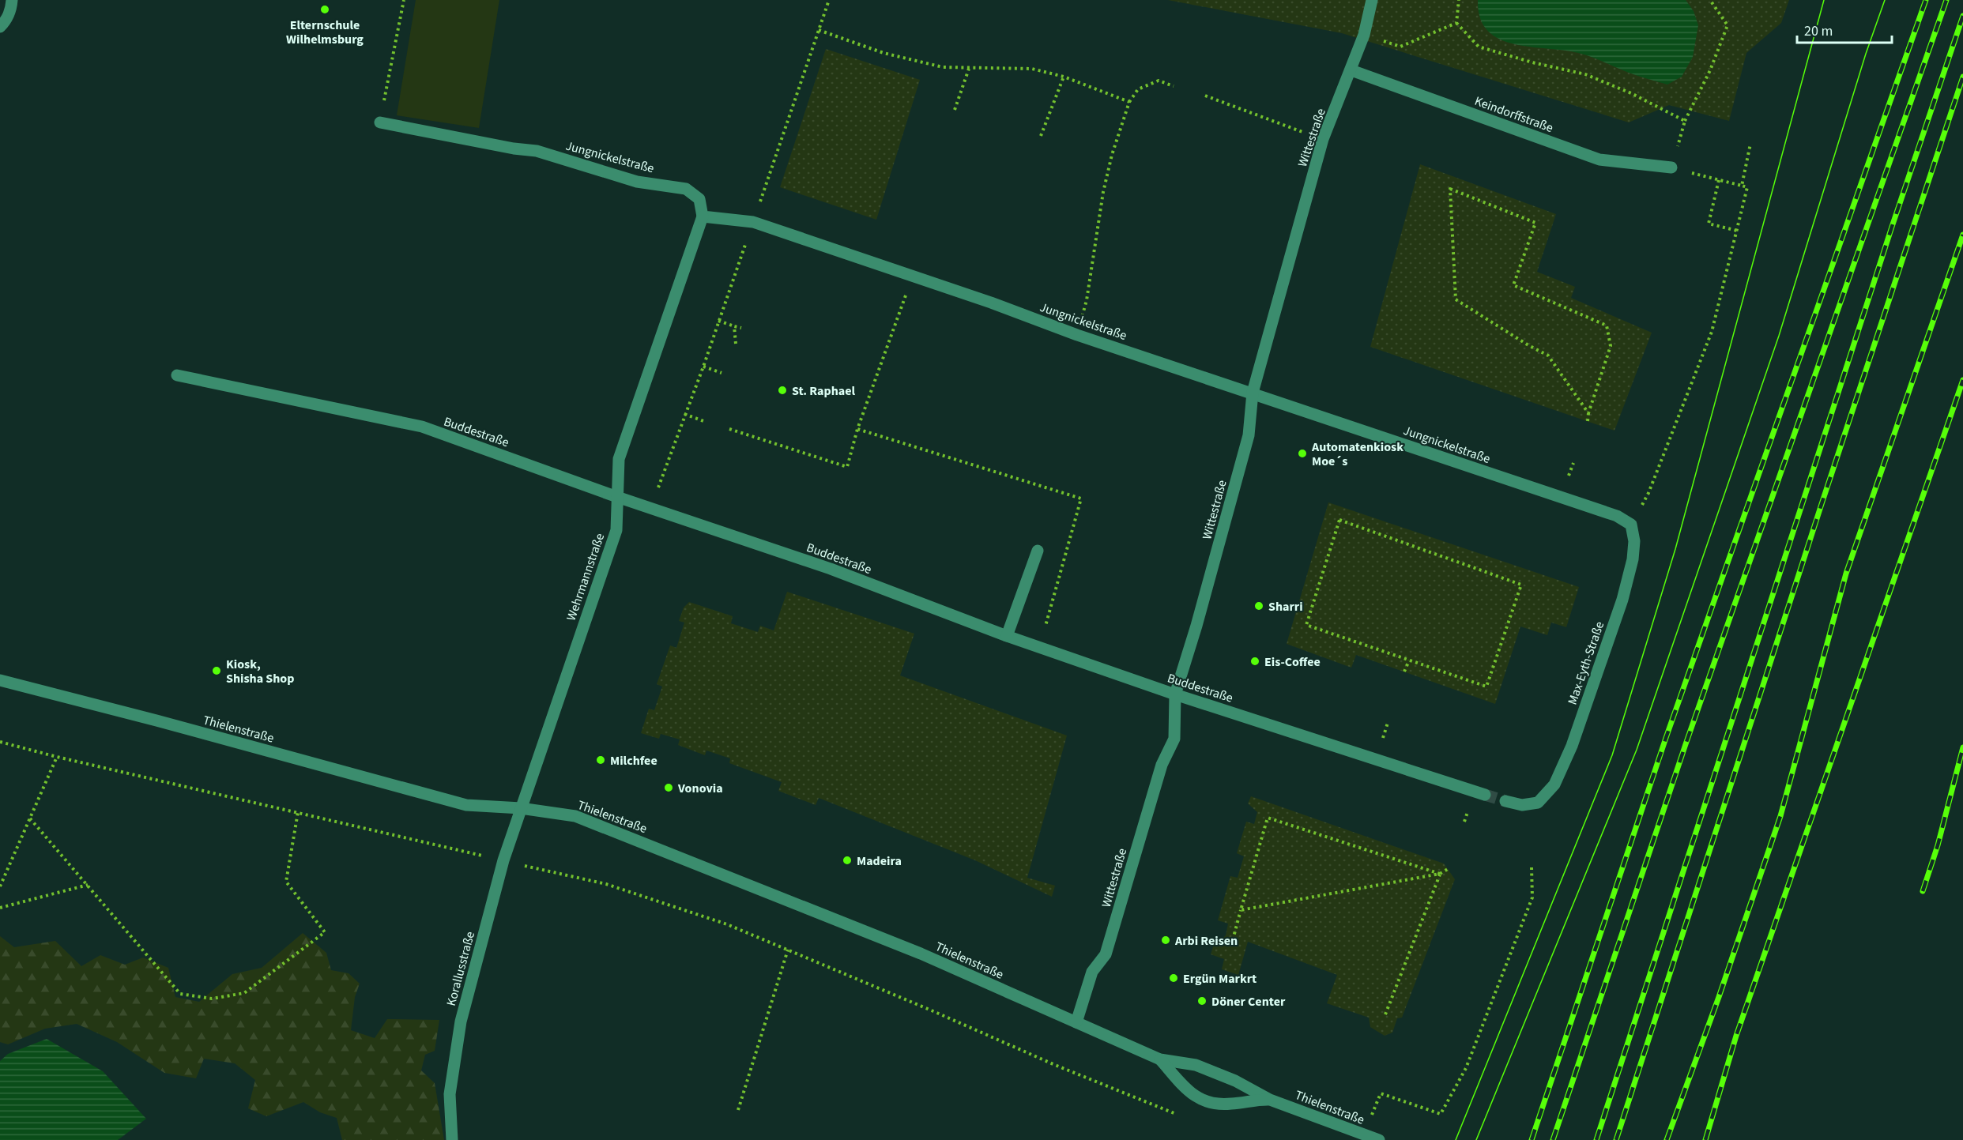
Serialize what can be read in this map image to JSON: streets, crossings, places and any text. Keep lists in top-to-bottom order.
{
  "streets": {
    "street": [
      "Keindorffstraße",
      "Wittestraße",
      "Jungnickelstraße",
      "Buddestraße",
      "Wehrmannstraße",
      "Max-Eyth-Straße",
      "Thielenstraße",
      "Korallusstraße"
    ]
  },
  "crossings": [
    ["Keindorffstraße", "Wittestraße"],
    ["Wittestraße", "Jungnickelstraße"],
    ["Wittestraße", "Buddestraße"],
    ["Wittestraße", "Thielenstraße"],
    ["Jungnickelstraße", "Wehrmannstraße"],
    ["Jungnickelstraße", "Max-Eyth-Straße"],
    ["Buddestraße", "Wehrmannstraße"],
    ["Wehrmannstraße", "Thielenstraße"],
    ["Wehrmannstraße", "Korallusstraße"],
    ["Thielenstraße", "Korallusstraße"]
  ],
  "places": [
    "Elternschule Wilhelmsburg",
    "St. Raphael",
    "Automatenkiosk Moe´s",
    "Sharri",
    "Eis-Coffee",
    "Kiosk, Shisha Shop",
    "Milchfee",
    "Vonovia",
    "Madeira",
    "Arbi Reisen",
    "Ergün Markrt",
    "Döner Center"
  ],
  "scale_bar": "20 m"
}
